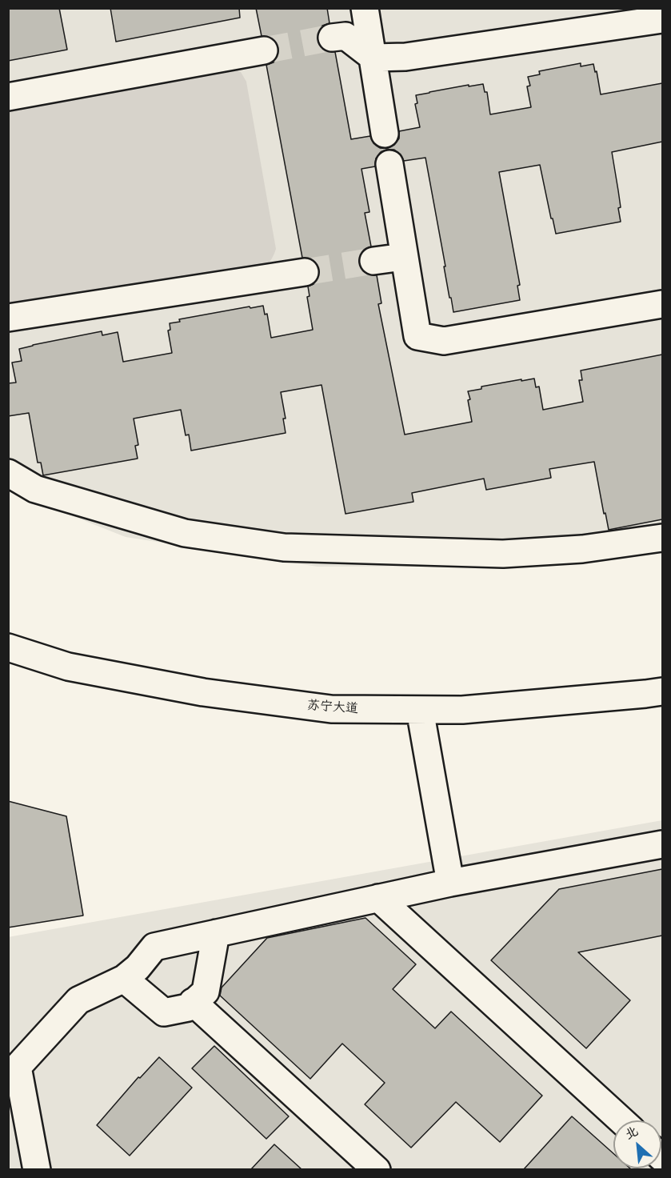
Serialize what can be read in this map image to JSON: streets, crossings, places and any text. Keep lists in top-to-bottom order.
{
  "streets": {
    "street": ["苏宁大道"]
  },
  "north": "top left"
}
